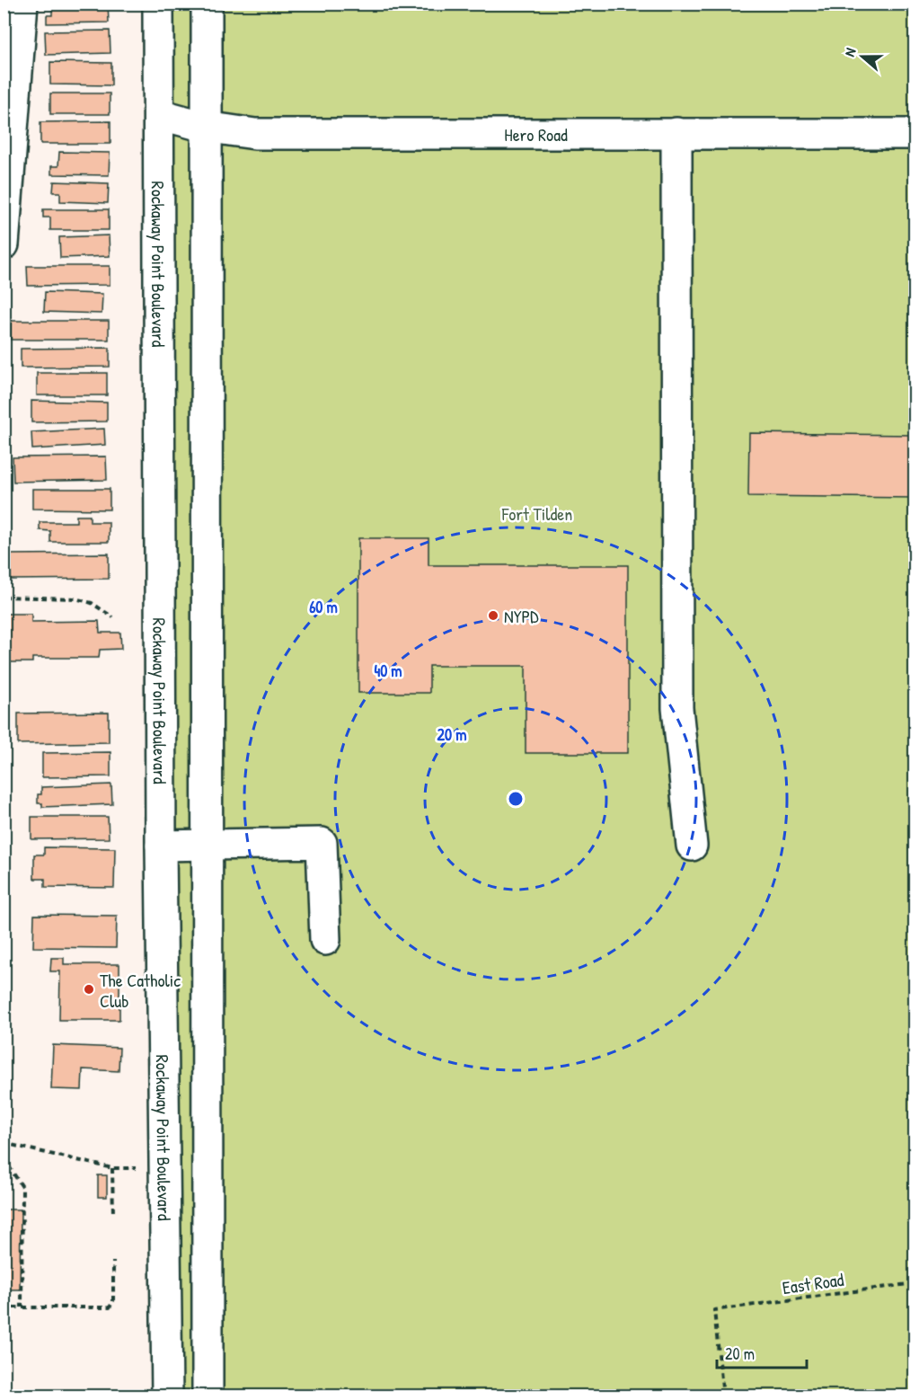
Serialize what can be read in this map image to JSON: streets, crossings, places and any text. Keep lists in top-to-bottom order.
{
  "streets": {
    "street": ["Hero Road", "Rockaway Point Boulevard"],
    "path": ["East Road"]
  },
  "crossings": [
    ["Hero Road", "Rockaway Point Boulevard"]
  ],
  "parks": ["Fort Tilden"],
  "places": ["NYPD", "The Catholic Club"],
  "scale_bar": "20 m",
  "north": "left",
  "rings": ["60 m", "40 m", "20 m"]
}
